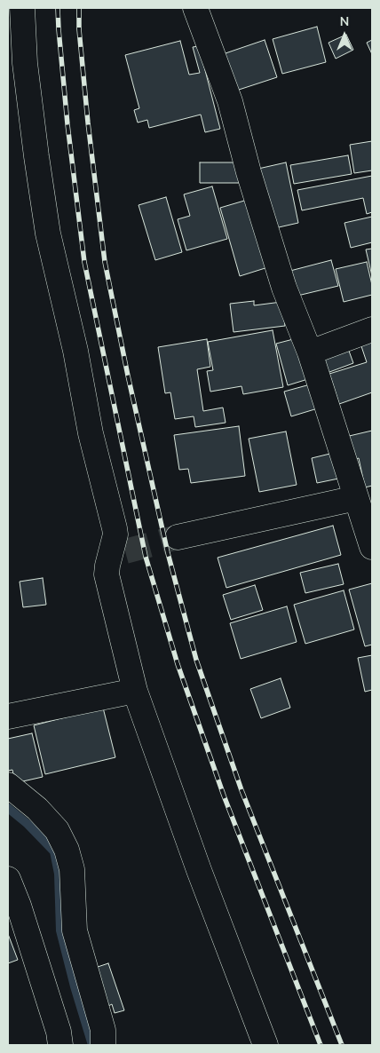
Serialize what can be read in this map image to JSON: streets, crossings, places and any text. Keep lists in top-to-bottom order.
{
  "north": "top"
}
